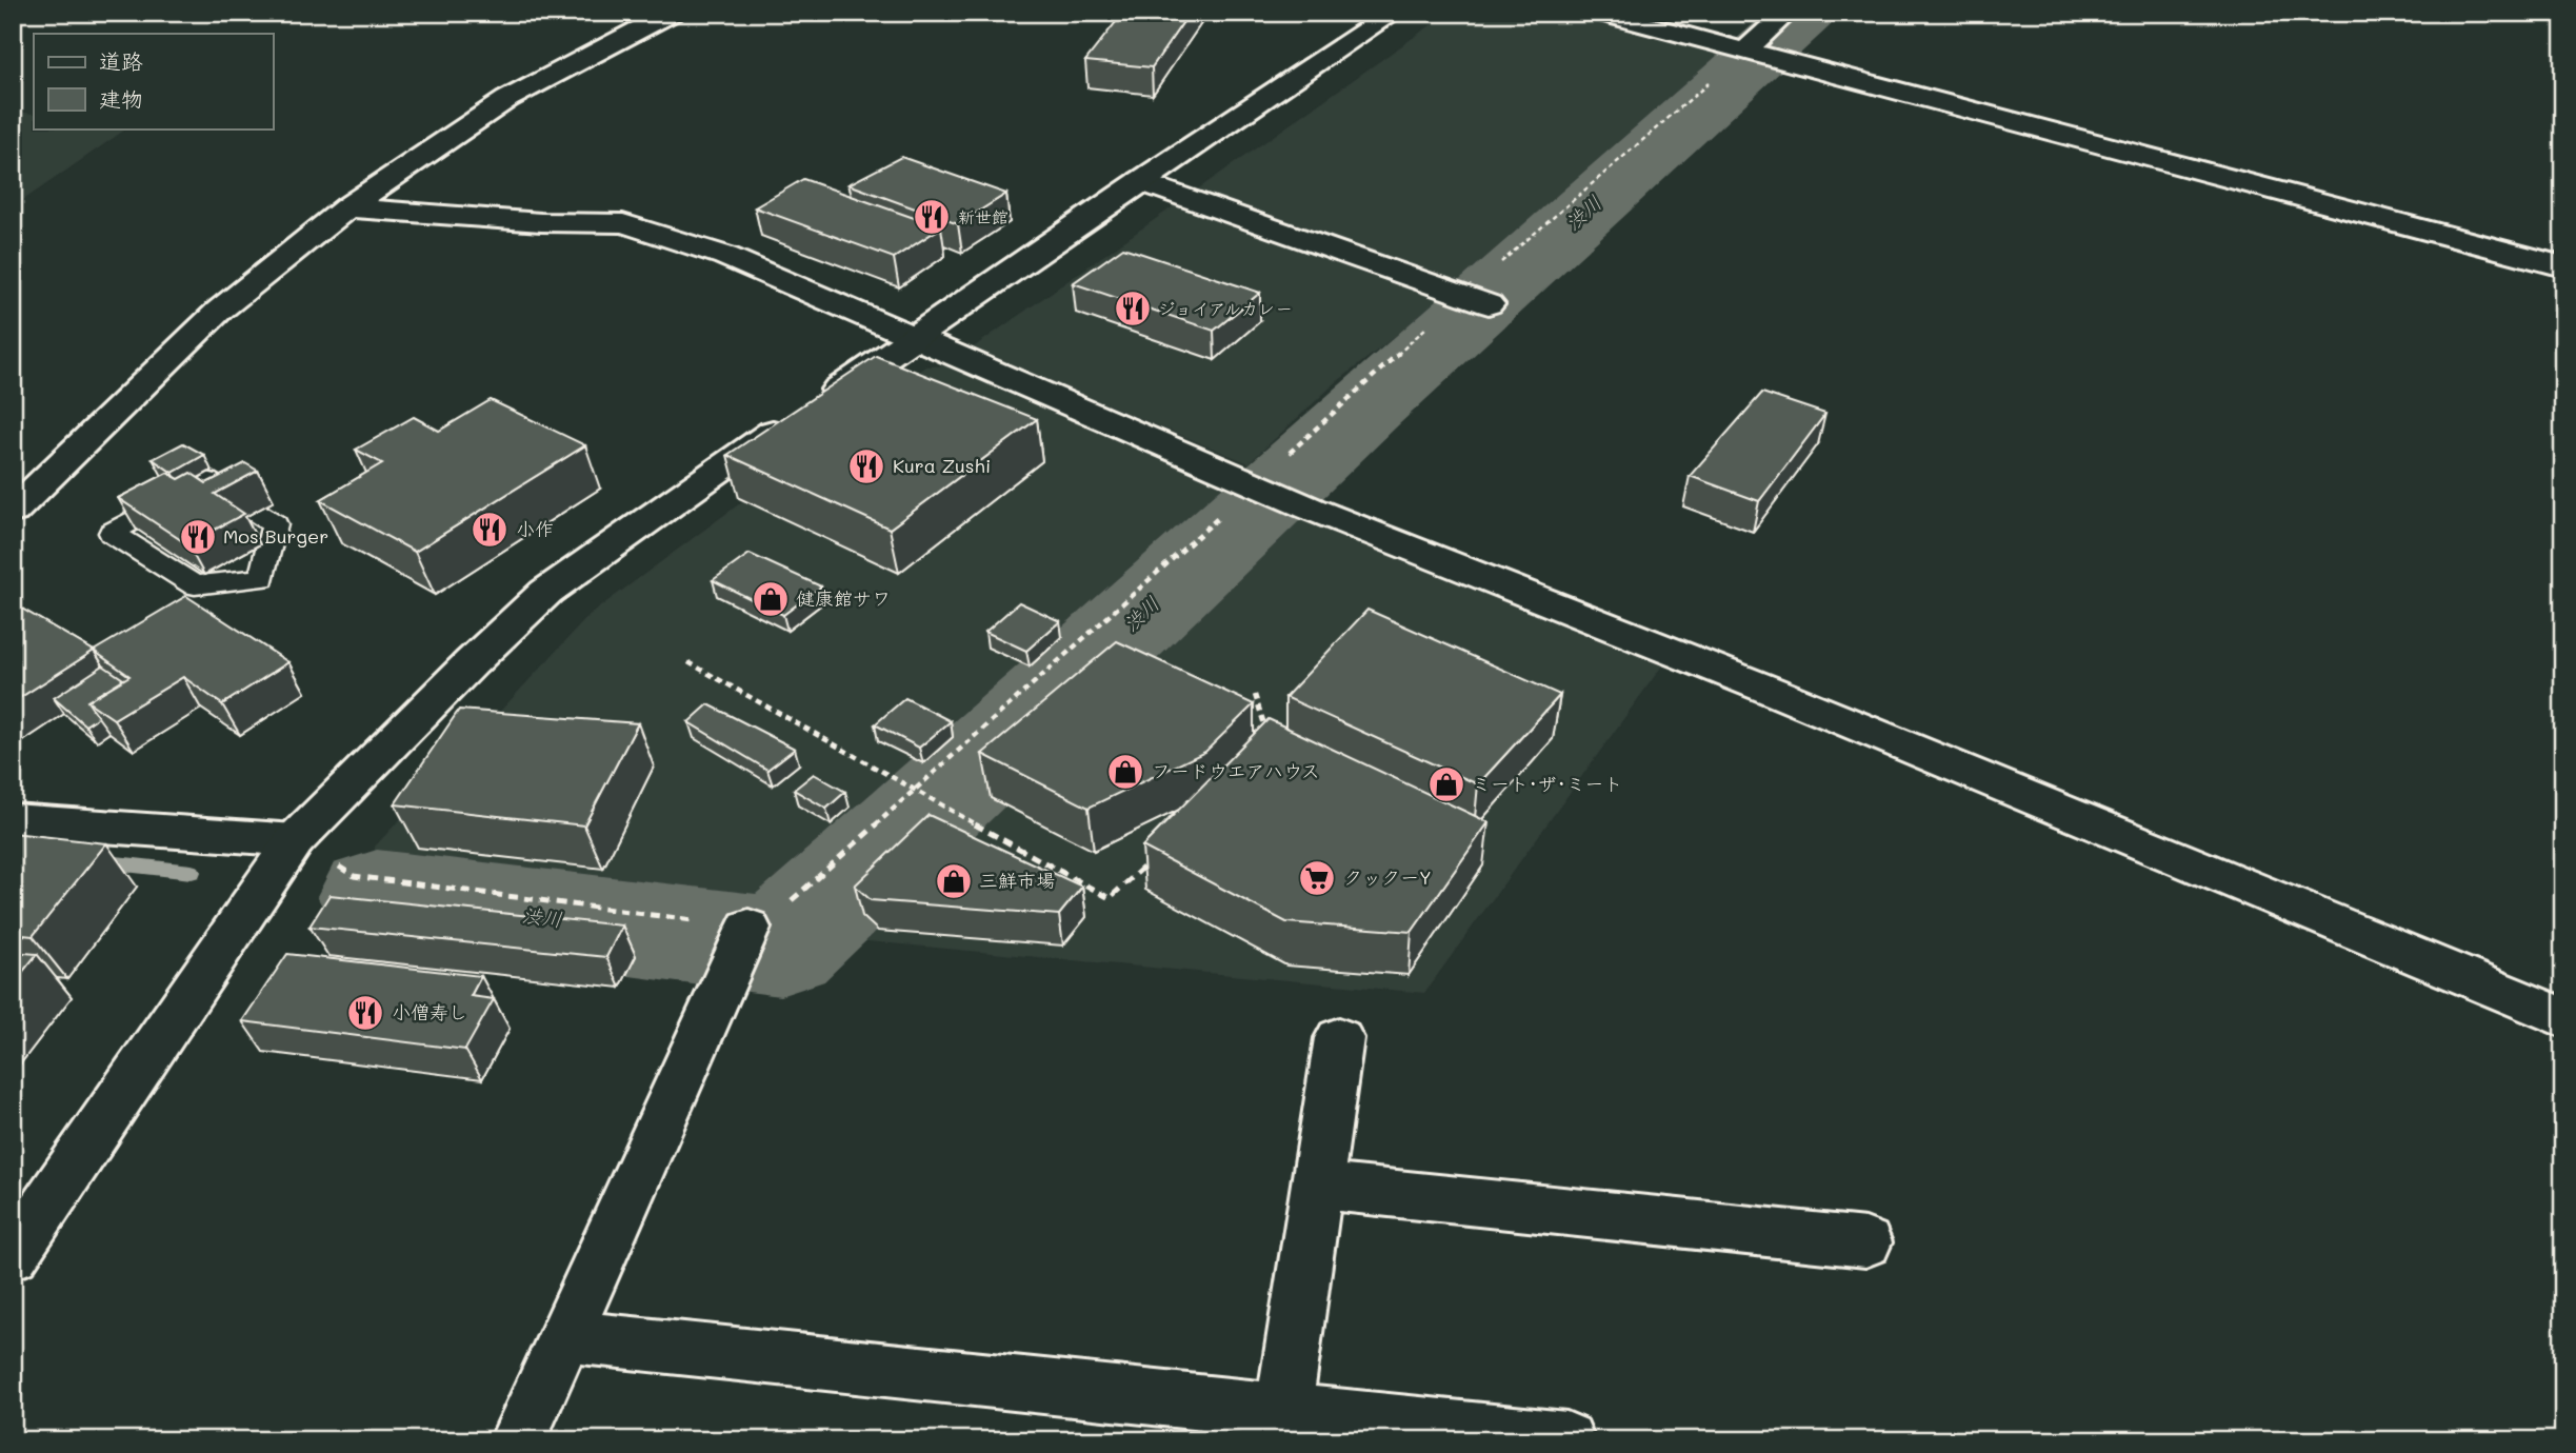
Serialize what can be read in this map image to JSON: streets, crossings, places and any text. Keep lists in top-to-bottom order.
{
  "water": ["渋川"],
  "places": {
    "restaurant": [
      "新世館",
      "ジョイアルカレー",
      "Kura Zushi",
      "小作",
      "Mos Burger",
      "小僧寿し"
    ],
    "shop": [
      "健康館サワ",
      "フードウエアハウス",
      "ミート･ザ･ミート",
      "三鮮市場"
    ],
    "supermarket": ["クックーY"]
  },
  "legend": ["道路", "建物"]
}
